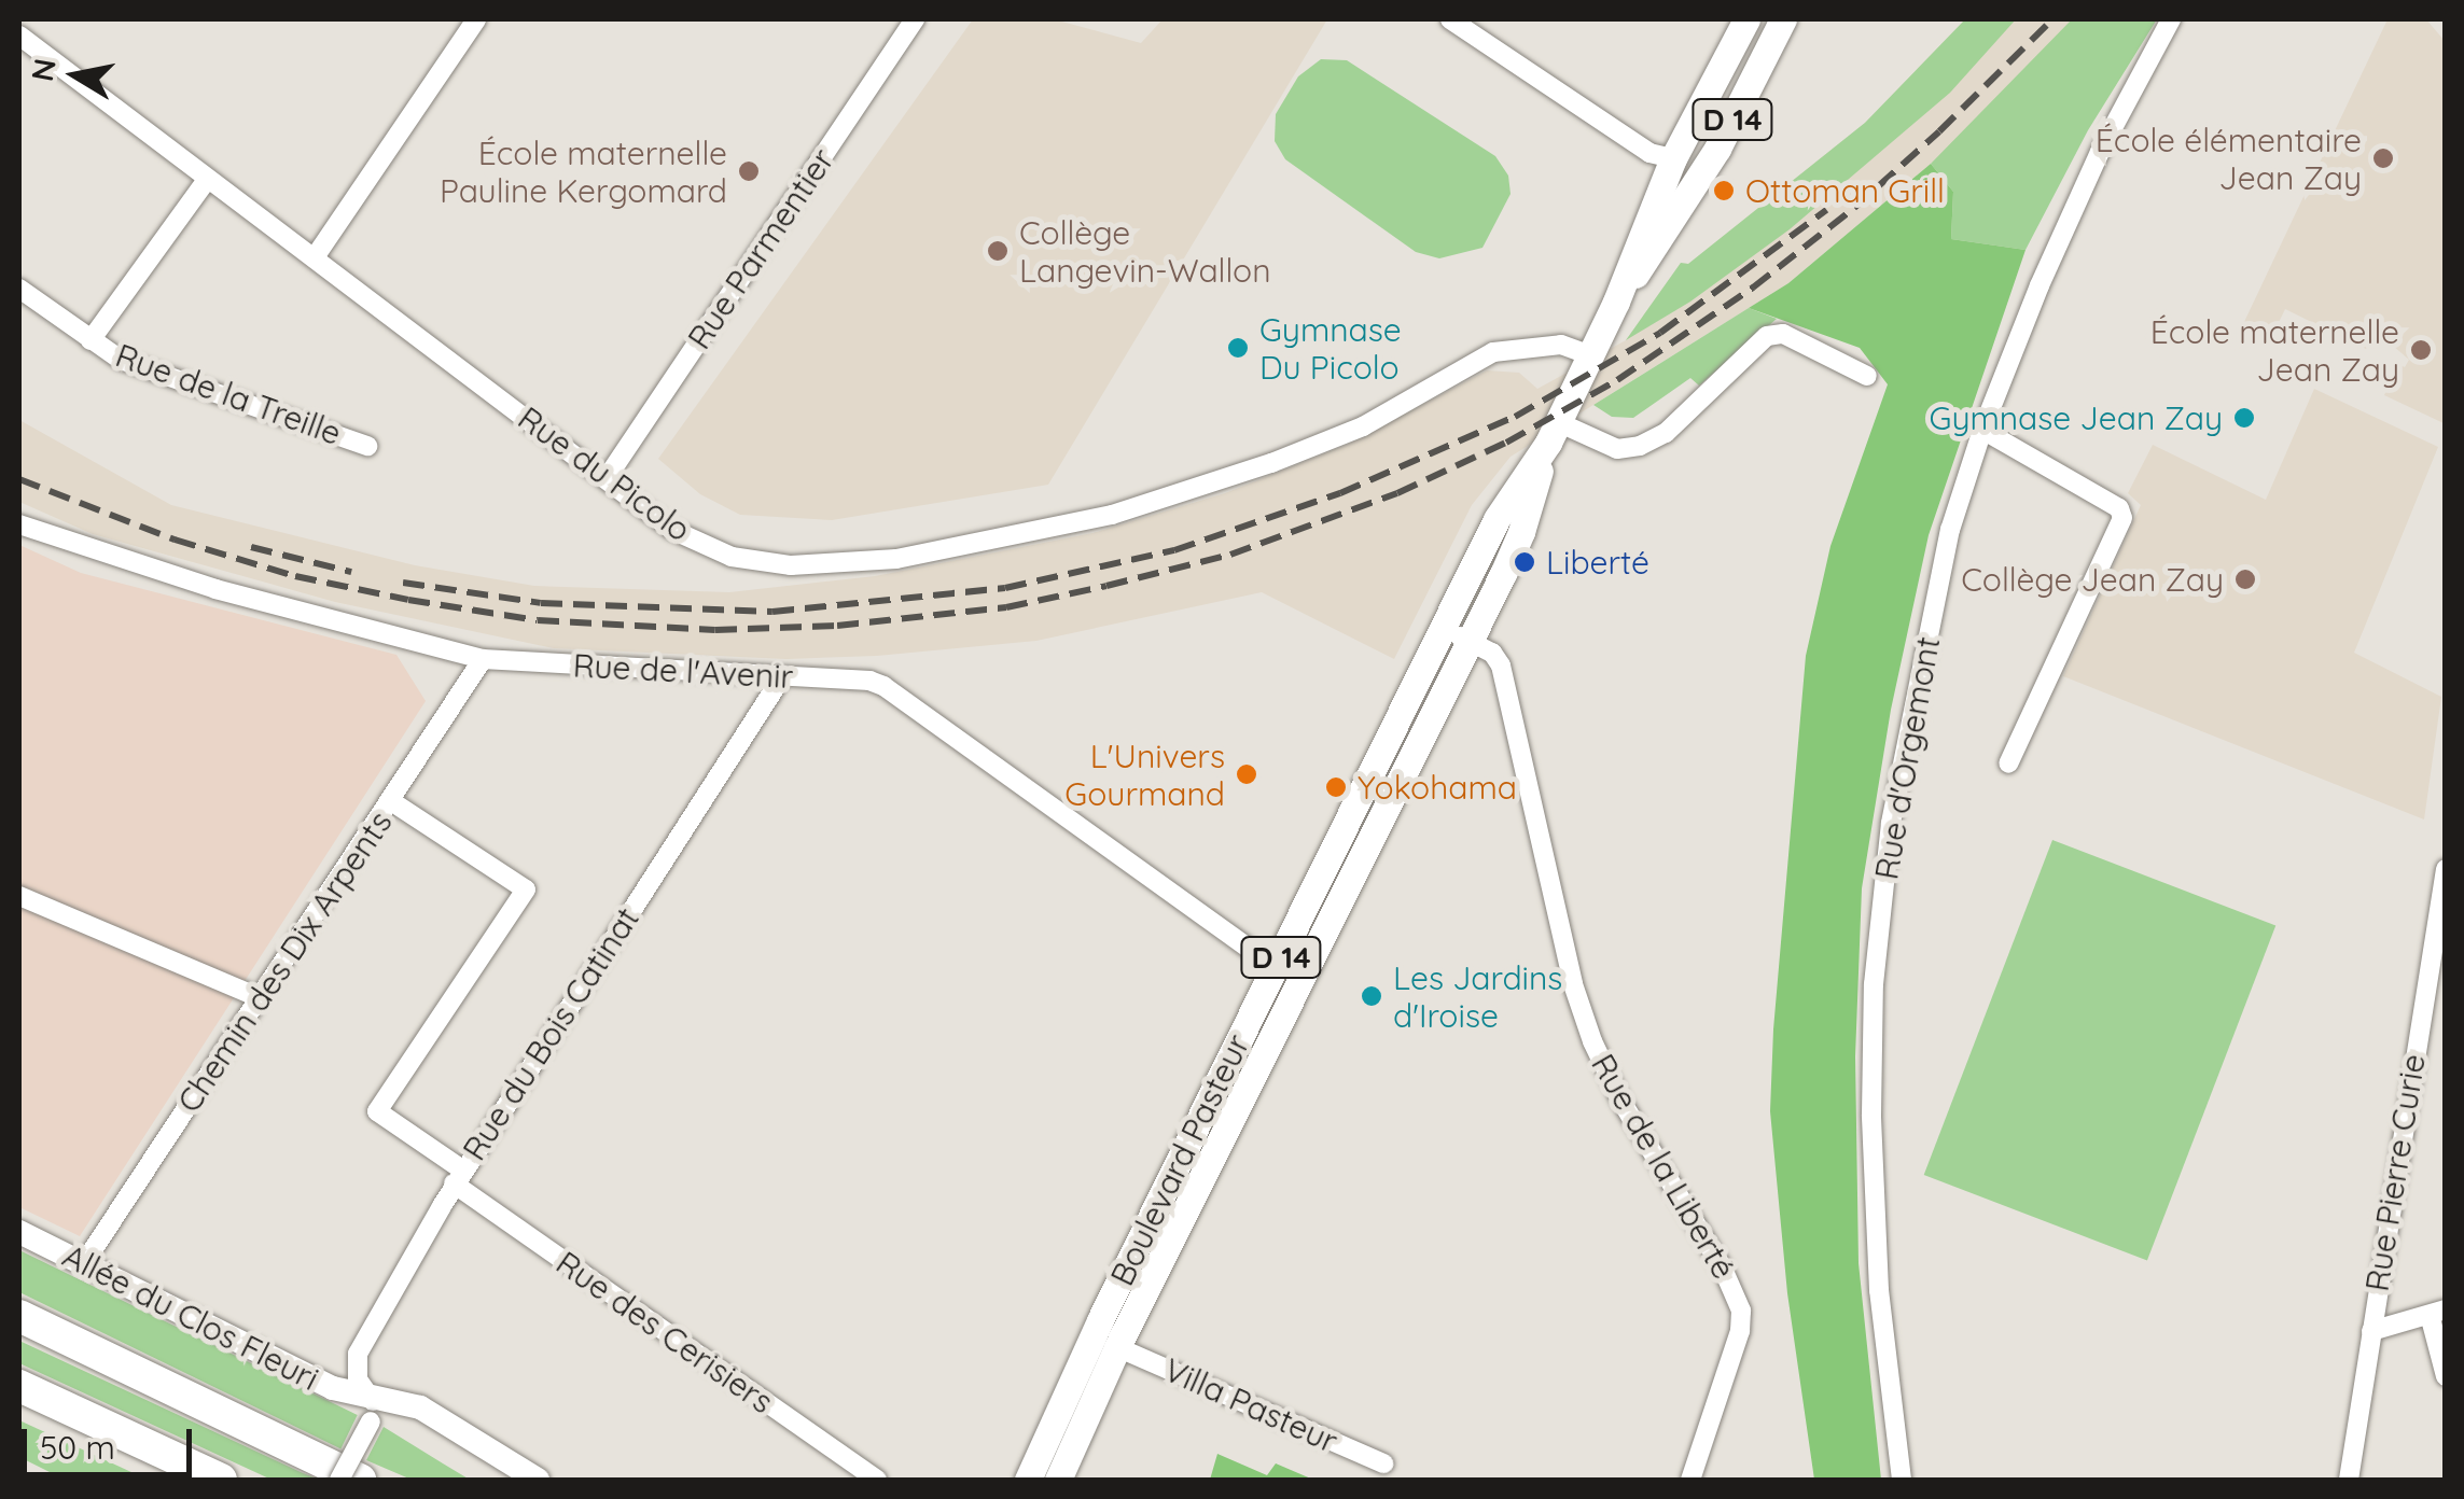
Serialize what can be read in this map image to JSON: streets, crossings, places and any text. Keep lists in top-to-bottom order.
{
  "streets": {
    "main road": ["D 14", "Boulevard Pasteur"],
    "street": [
      "Rue Parmentier",
      "Rue de la Treille",
      "Rue du Picolo",
      "Rue de l'Avenir",
      "Rue d'Orgemont",
      "Chemin des Dix Arpents",
      "Rue du Bois Catinat",
      "Rue de la Liberté",
      "Rue Pierre Curie",
      "Allée du Clos Fleuri",
      "Rue des Cerisiers",
      "Villa Pasteur"
    ]
  },
  "crossings": [
    ["Rue Parmentier", "Rue du Picolo"],
    ["Rue de la Treille", "Rue du Picolo"],
    ["Rue du Picolo", "Boulevard Pasteur"],
    ["Rue de l'Avenir", "Chemin des Dix Arpents"],
    ["Rue de l'Avenir", "Rue du Bois Catinat"],
    ["Rue de l'Avenir", "Boulevard Pasteur"],
    ["Chemin des Dix Arpents", "Allée du Clos Fleuri"],
    ["Chemin des Dix Arpents", "Rue des Cerisiers"],
    ["Rue du Bois Catinat", "Allée du Clos Fleuri"],
    ["Rue du Bois Catinat", "Rue des Cerisiers"],
    ["Boulevard Pasteur", "Rue de la Liberté"],
    ["Boulevard Pasteur", "Villa Pasteur"]
  ],
  "places": [
    "École élémentaire Jean Zay",
    "École maternelle Pauline Kergomard",
    "Ottoman Grill",
    "Collège Langevin-Wallon",
    "Gymnase Du Picolo",
    "École maternelle Jean Zay",
    "Gymnase Jean Zay",
    "Liberté",
    "Collège Jean Zay",
    "L'Univers Gourmand",
    "Yokohama",
    "Les Jardins d'Iroise"
  ],
  "scale_bar": "50 m",
  "north": "left"
}
